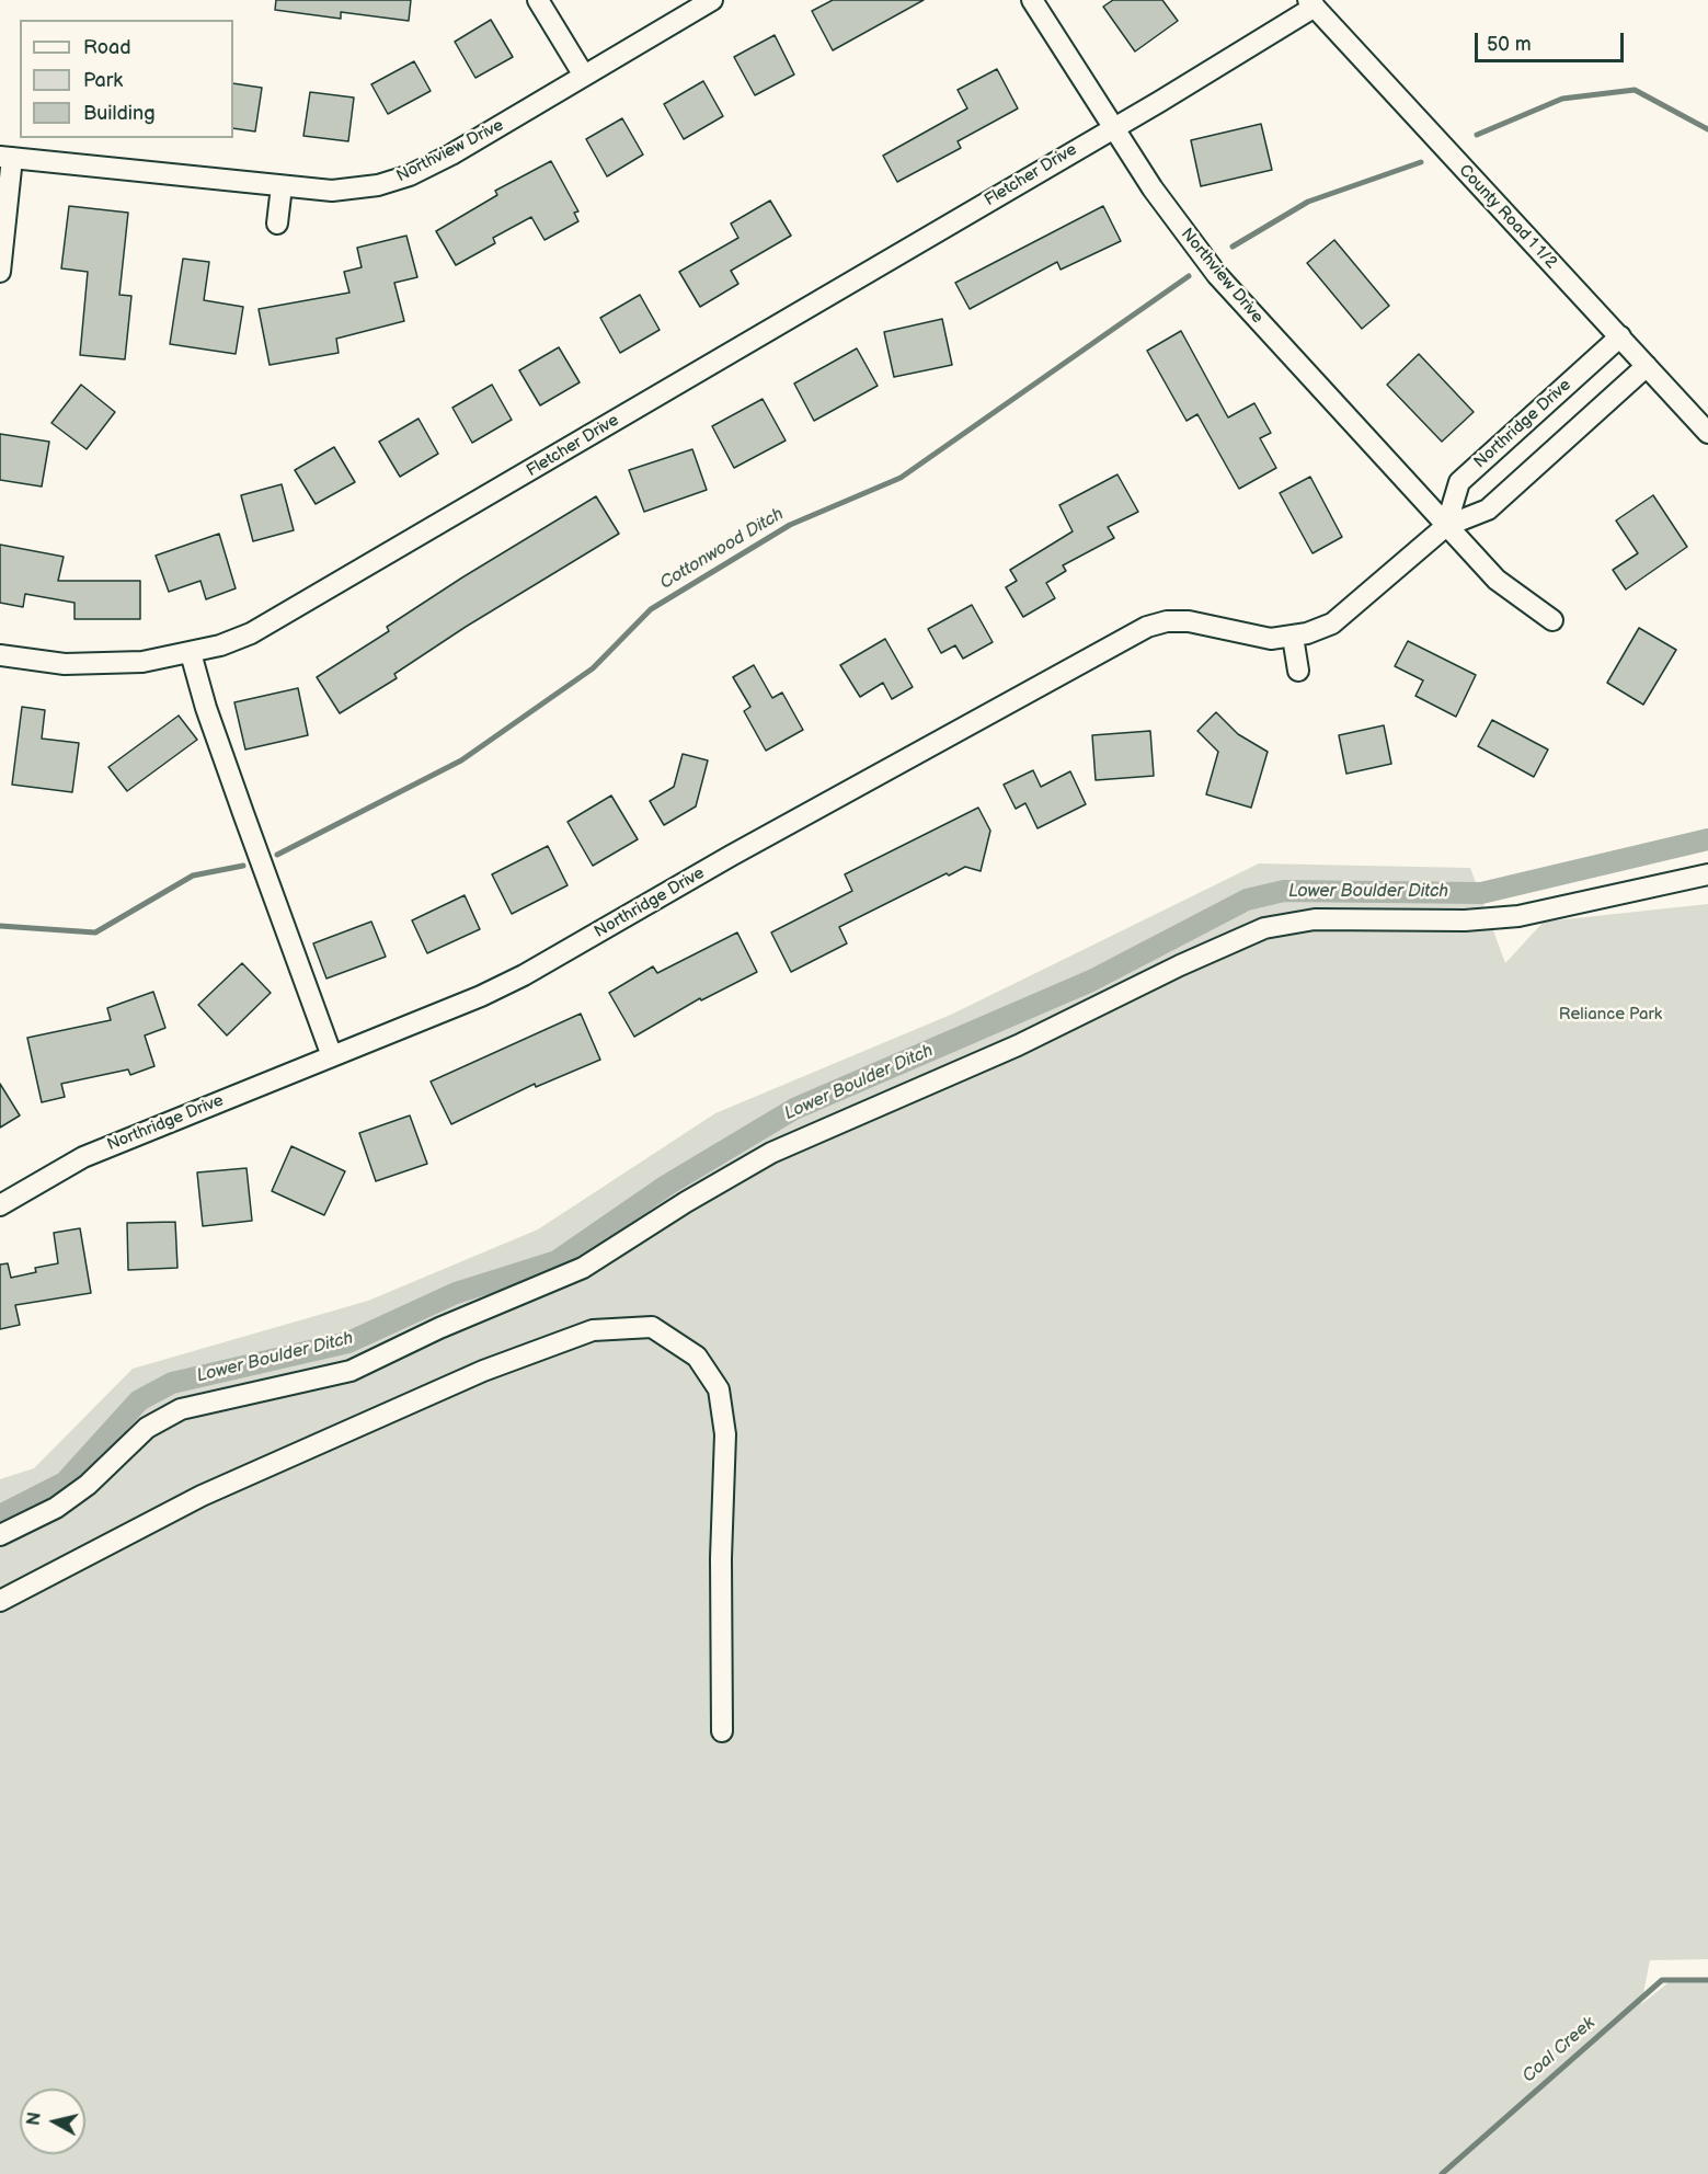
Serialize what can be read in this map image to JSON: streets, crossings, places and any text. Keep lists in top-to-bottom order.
{
  "streets": {
    "street": [
      "Northview Drive",
      "Fletcher Drive",
      "County Road 1 1/2",
      "Northridge Drive"
    ]
  },
  "crossings": [
    ["Northview Drive", "Fletcher Drive"],
    ["Northview Drive", "Northridge Drive"],
    ["Fletcher Drive", "County Road 1 1/2"],
    ["County Road 1 1/2", "Northridge Drive"]
  ],
  "water": ["Cottonwood Ditch", "Lower Boulder Ditch", "Coal Creek"],
  "parks": ["Reliance Park"],
  "legend": ["Road", "Park", "Building"],
  "scale_bar": "50 m",
  "north": "left"
}
